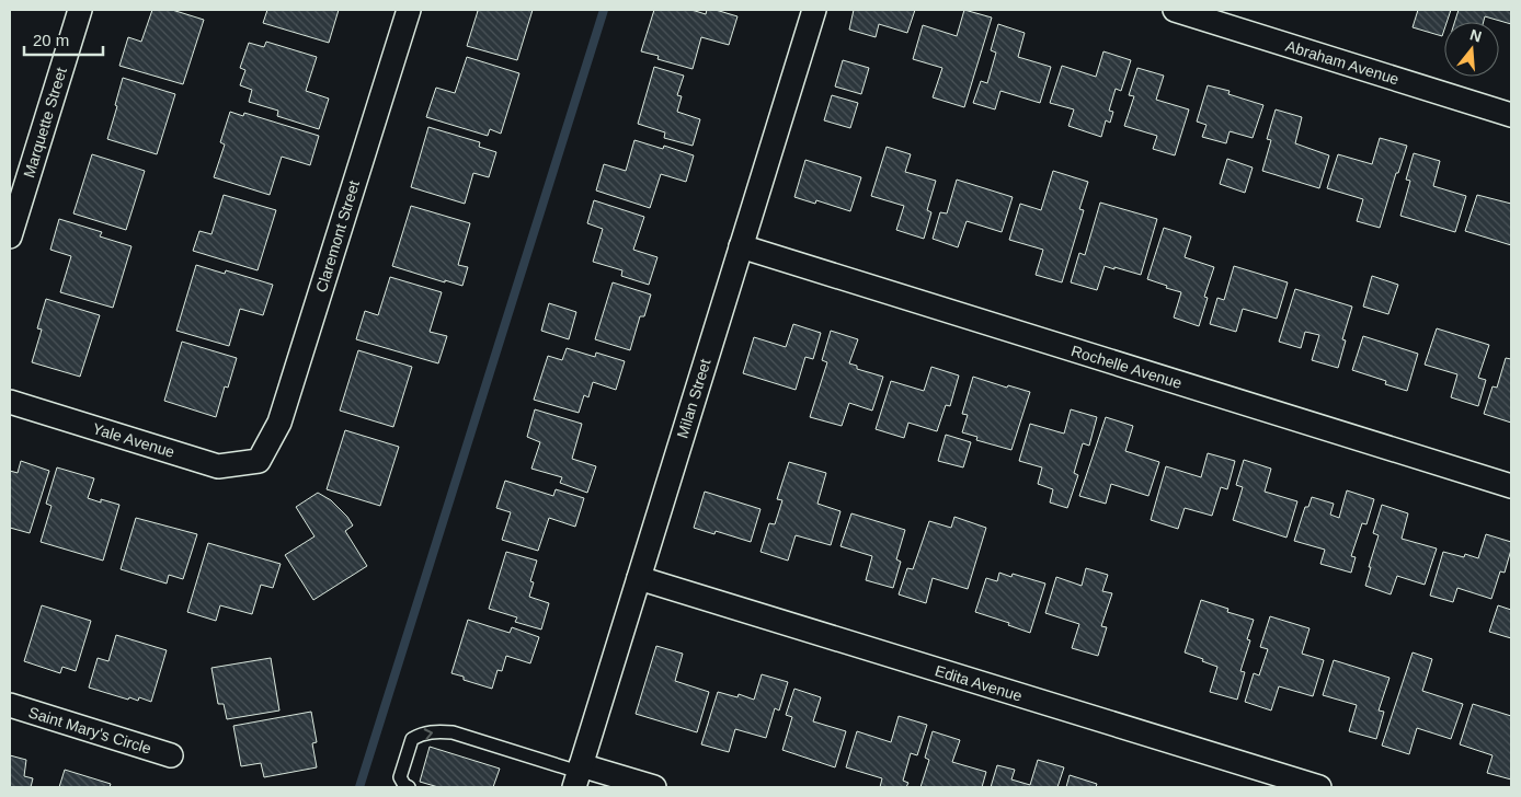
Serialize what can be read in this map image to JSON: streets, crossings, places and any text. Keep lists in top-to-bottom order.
{
  "streets": {
    "street": [
      "Abraham Avenue",
      "Marquette Street",
      "Claremont Street",
      "Rochelle Avenue",
      "Milan Street",
      "Yale Avenue",
      "Edita Avenue",
      "Saint Mary's Circle"
    ]
  },
  "crossings": [
    ["Claremont Street", "Yale Avenue"],
    ["Rochelle Avenue", "Milan Street"],
    ["Milan Street", "Edita Avenue"]
  ],
  "scale_bar": "20 m",
  "north": "top"
}
